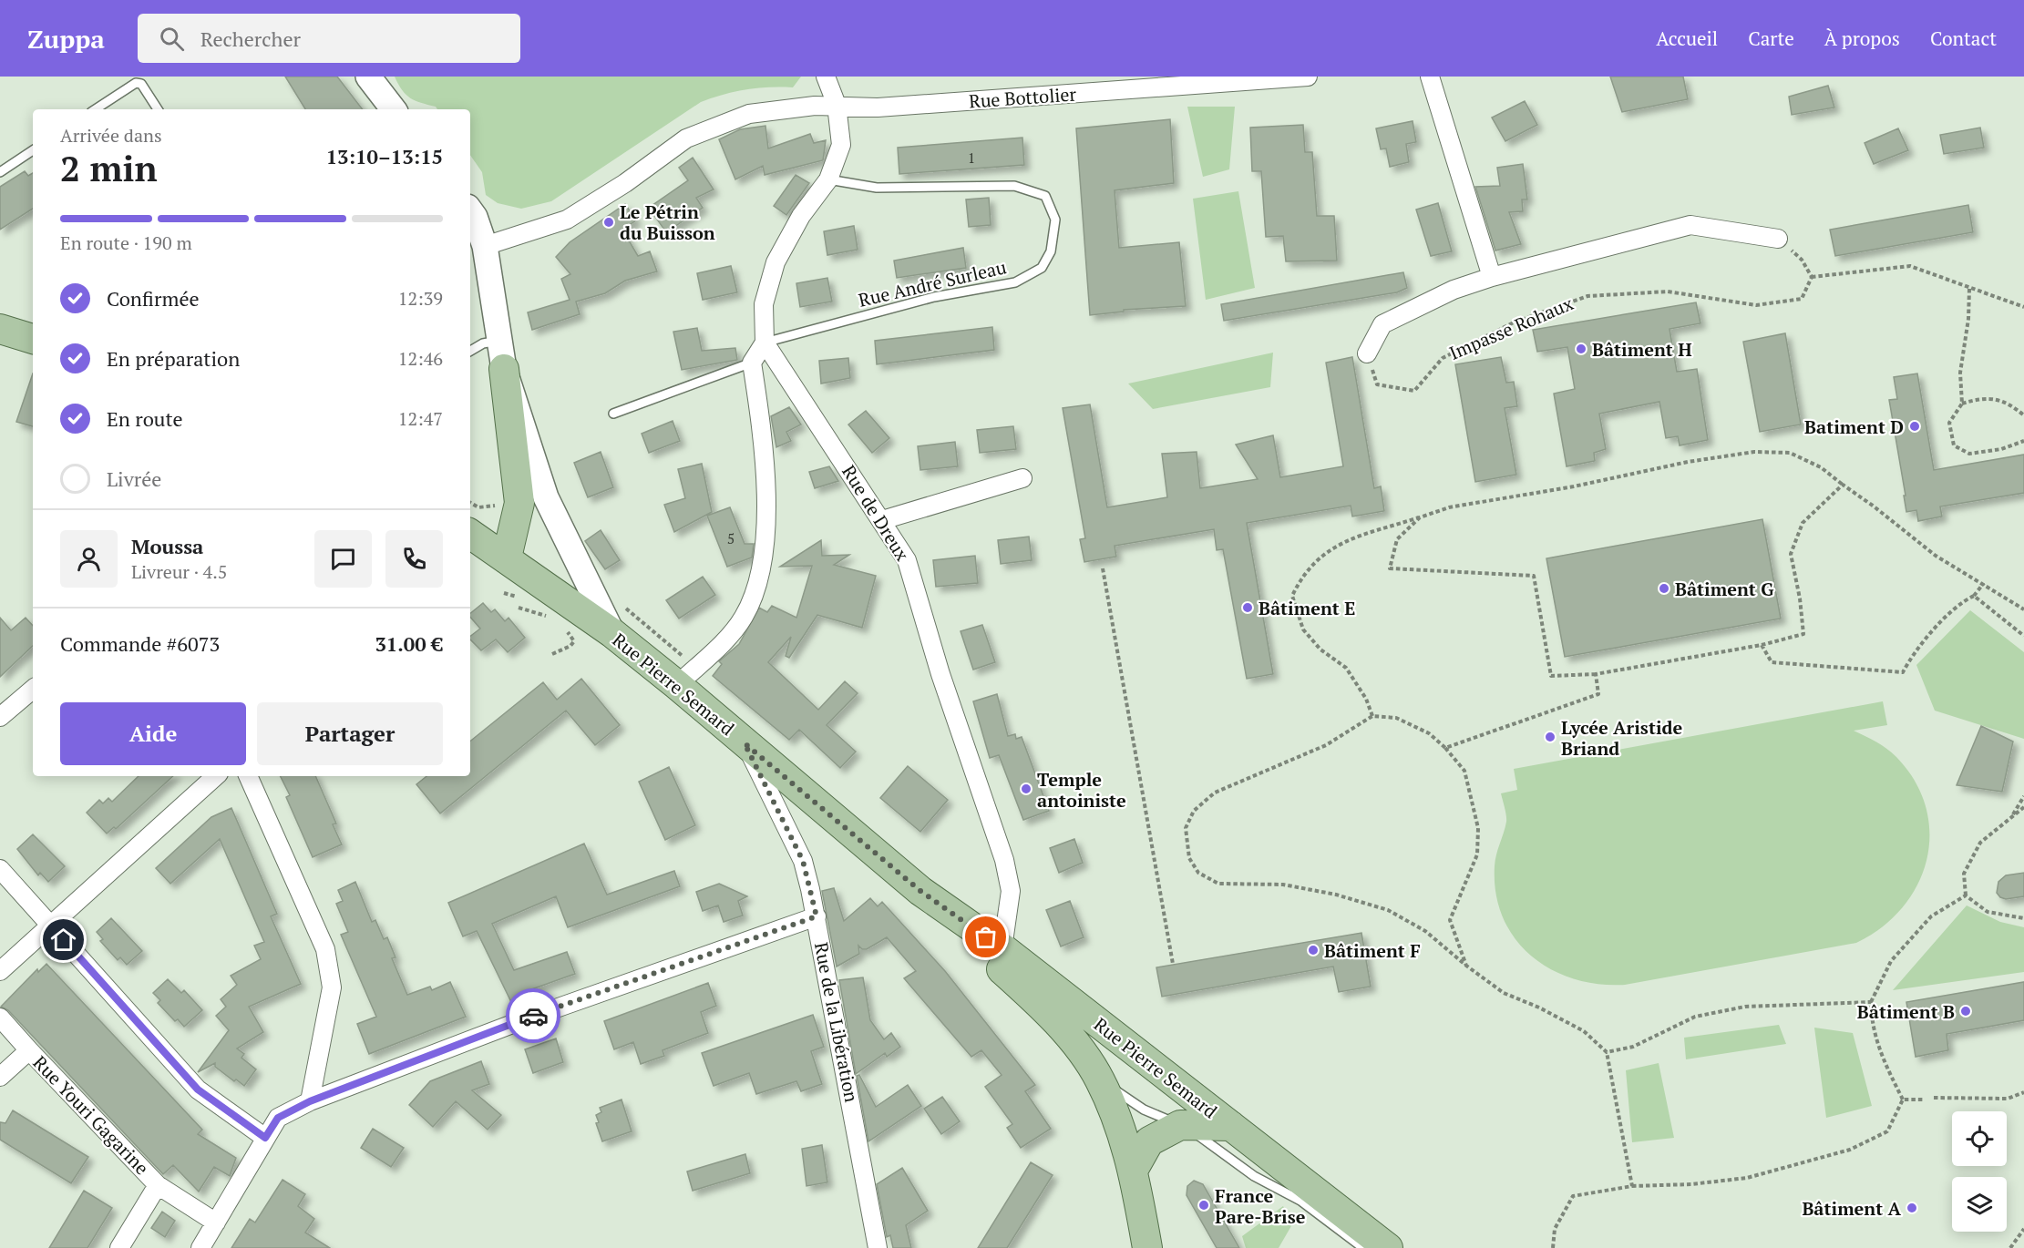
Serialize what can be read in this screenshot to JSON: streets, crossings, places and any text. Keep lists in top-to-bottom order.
{
  "streets": {
    "main road": ["Rue Pierre Semard"],
    "street": [
      "Rue Bottolier",
      "Rue de Dreux",
      "Rue de la Libération",
      "Rue Youri Gagarine"
    ],
    "lane": ["Rue André Surleau"],
    "path": ["Impasse Rohaux"]
  },
  "crossings": [
    ["Rue André Surleau", "Rue de Dreux"],
    ["Rue de Dreux", "Rue Pierre Semard"],
    ["Rue Pierre Semard", "Rue de la Libération"]
  ],
  "places": [
    "Le Pétrin du Buisson",
    "Bâtiment H",
    "Batiment D",
    "Bâtiment G",
    "Bâtiment E",
    "Lycée Aristide Briand",
    "Temple antoiniste",
    "Bâtiment F",
    "Bâtiment B",
    "France Pare-Brise",
    "Bâtiment A"
  ],
  "house_numbers": ["1", "5"],
  "page": {
    "header": "Zuppa",
    "search": "Rechercher",
    "nav": [
      "Accueil",
      "Carte",
      "À propos",
      "Contact"
    ],
    "heading": ["2 min", "Arrivée dans", "13:10–13:15"],
    "panel": [
      "Moussa",
      "Livreur · 4.5",
      "Commande #6073",
      "31.00 €"
    ],
    "bar": "En route · 190 m",
    "list": [
      ["Confirmée", "12:39"],
      ["En préparation", "12:46"],
      ["En route", "12:47"],
      "Livrée"
    ],
    "buttons": ["Aide", "Partager"]
  }
}
